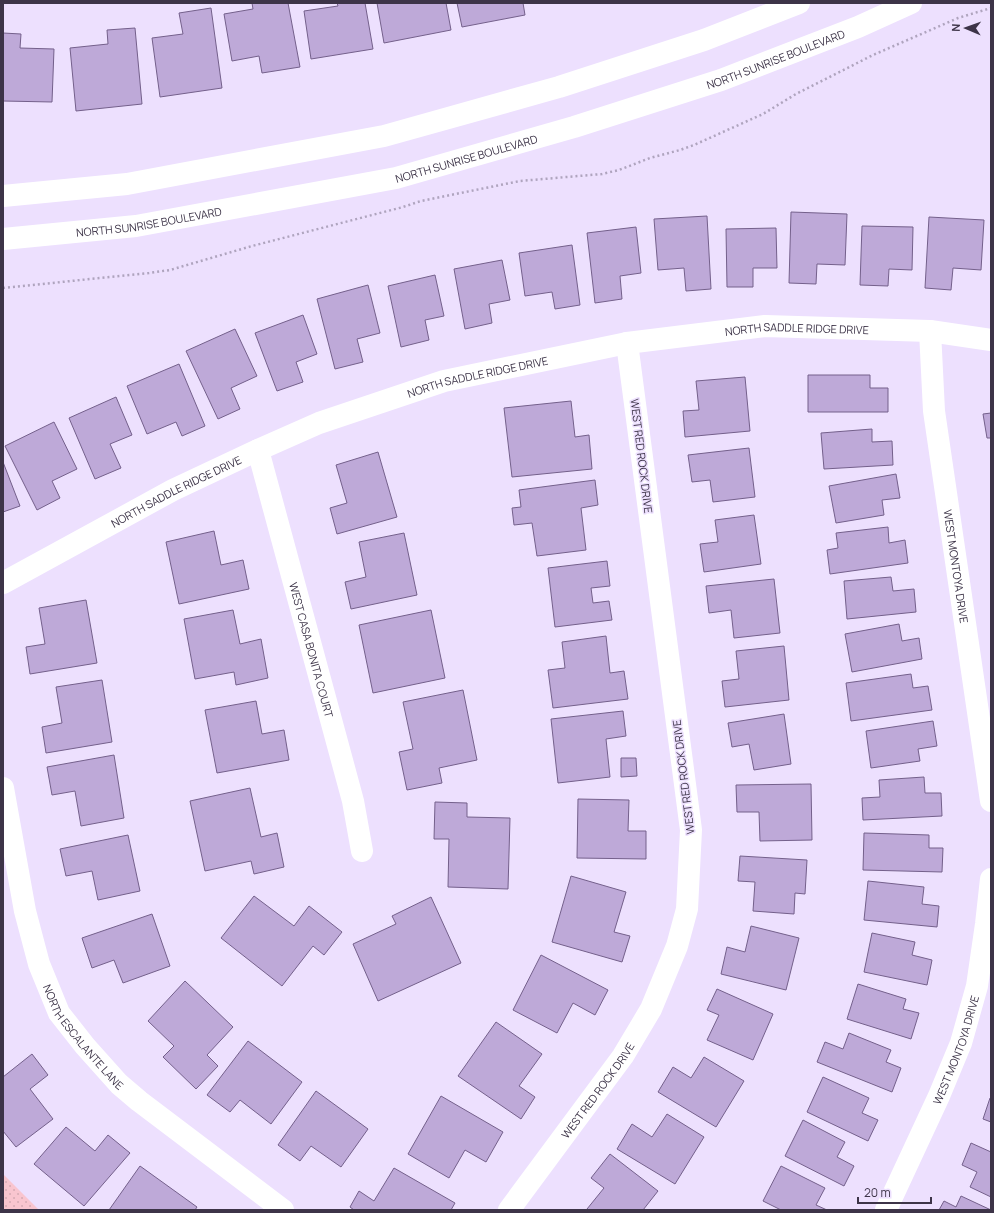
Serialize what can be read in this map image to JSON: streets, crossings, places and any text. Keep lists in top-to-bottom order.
{
  "streets": {
    "street": [
      "NORTH SUNRISE BOULEVARD",
      "NORTH SADDLE RIDGE DRIVE",
      "WEST RED ROCK DRIVE",
      "WEST MONTOYA DRIVE",
      "WEST CASA BONITA COURT",
      "NORTH ESCALANTE LANE"
    ]
  },
  "crossings": [
    ["NORTH SADDLE RIDGE DRIVE", "WEST RED ROCK DRIVE"],
    ["NORTH SADDLE RIDGE DRIVE", "WEST MONTOYA DRIVE"],
    ["NORTH SADDLE RIDGE DRIVE", "WEST CASA BONITA COURT"]
  ],
  "scale_bar": "20 m",
  "north": "left"
}
